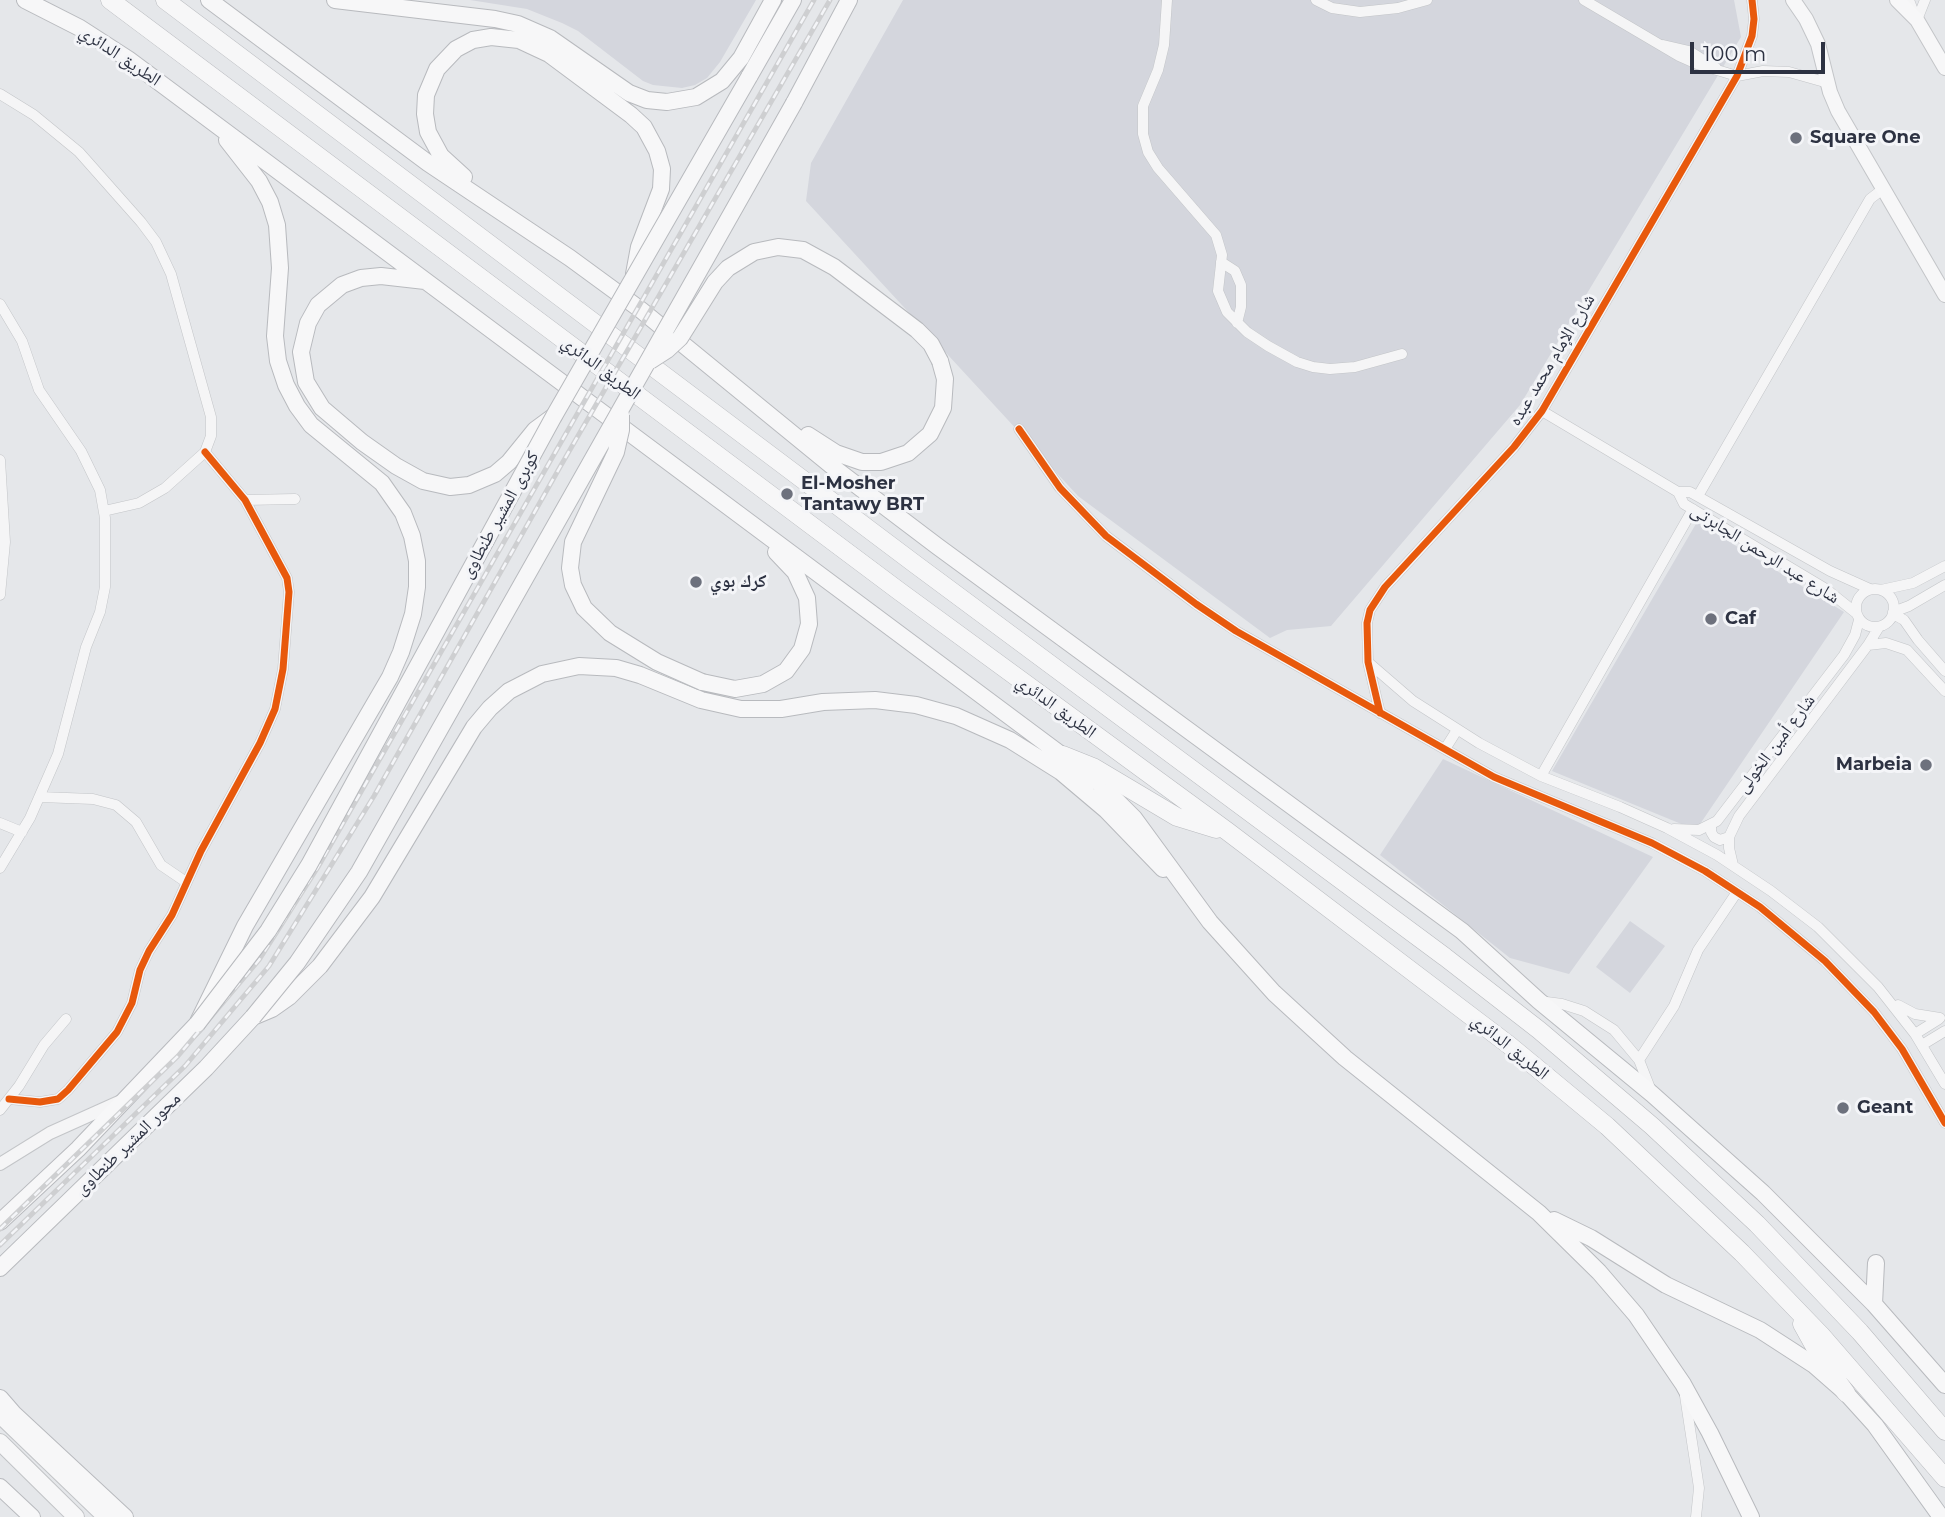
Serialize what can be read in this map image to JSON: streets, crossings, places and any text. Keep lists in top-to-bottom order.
{
  "streets": {
    "highway": ["الطريق الدائري"],
    "main road": ["كوبرى المشير طنطاوى", "محور المشير طنطاوى"],
    "street": ["شارع الإمام محمد عبده", "شارع عبد الرحمن الجابرتى", "شارع أمين الخولى"]
  },
  "crossings": [
    ["شارع الإمام محمد عبده", "شارع عبد الرحمن الجابرتى"],
    ["كوبرى المشير طنطاوى", "محور المشير طنطاوى"],
    ["شارع عبد الرحمن الجابرتى", "شارع أمين الخولى"]
  ],
  "places": [
    "Square One",
    "El-Mosher Tantawy BRT",
    "كرك بوي",
    "Caf",
    "Marbeia",
    "Geant"
  ],
  "scale_bar": "100 m"
}
